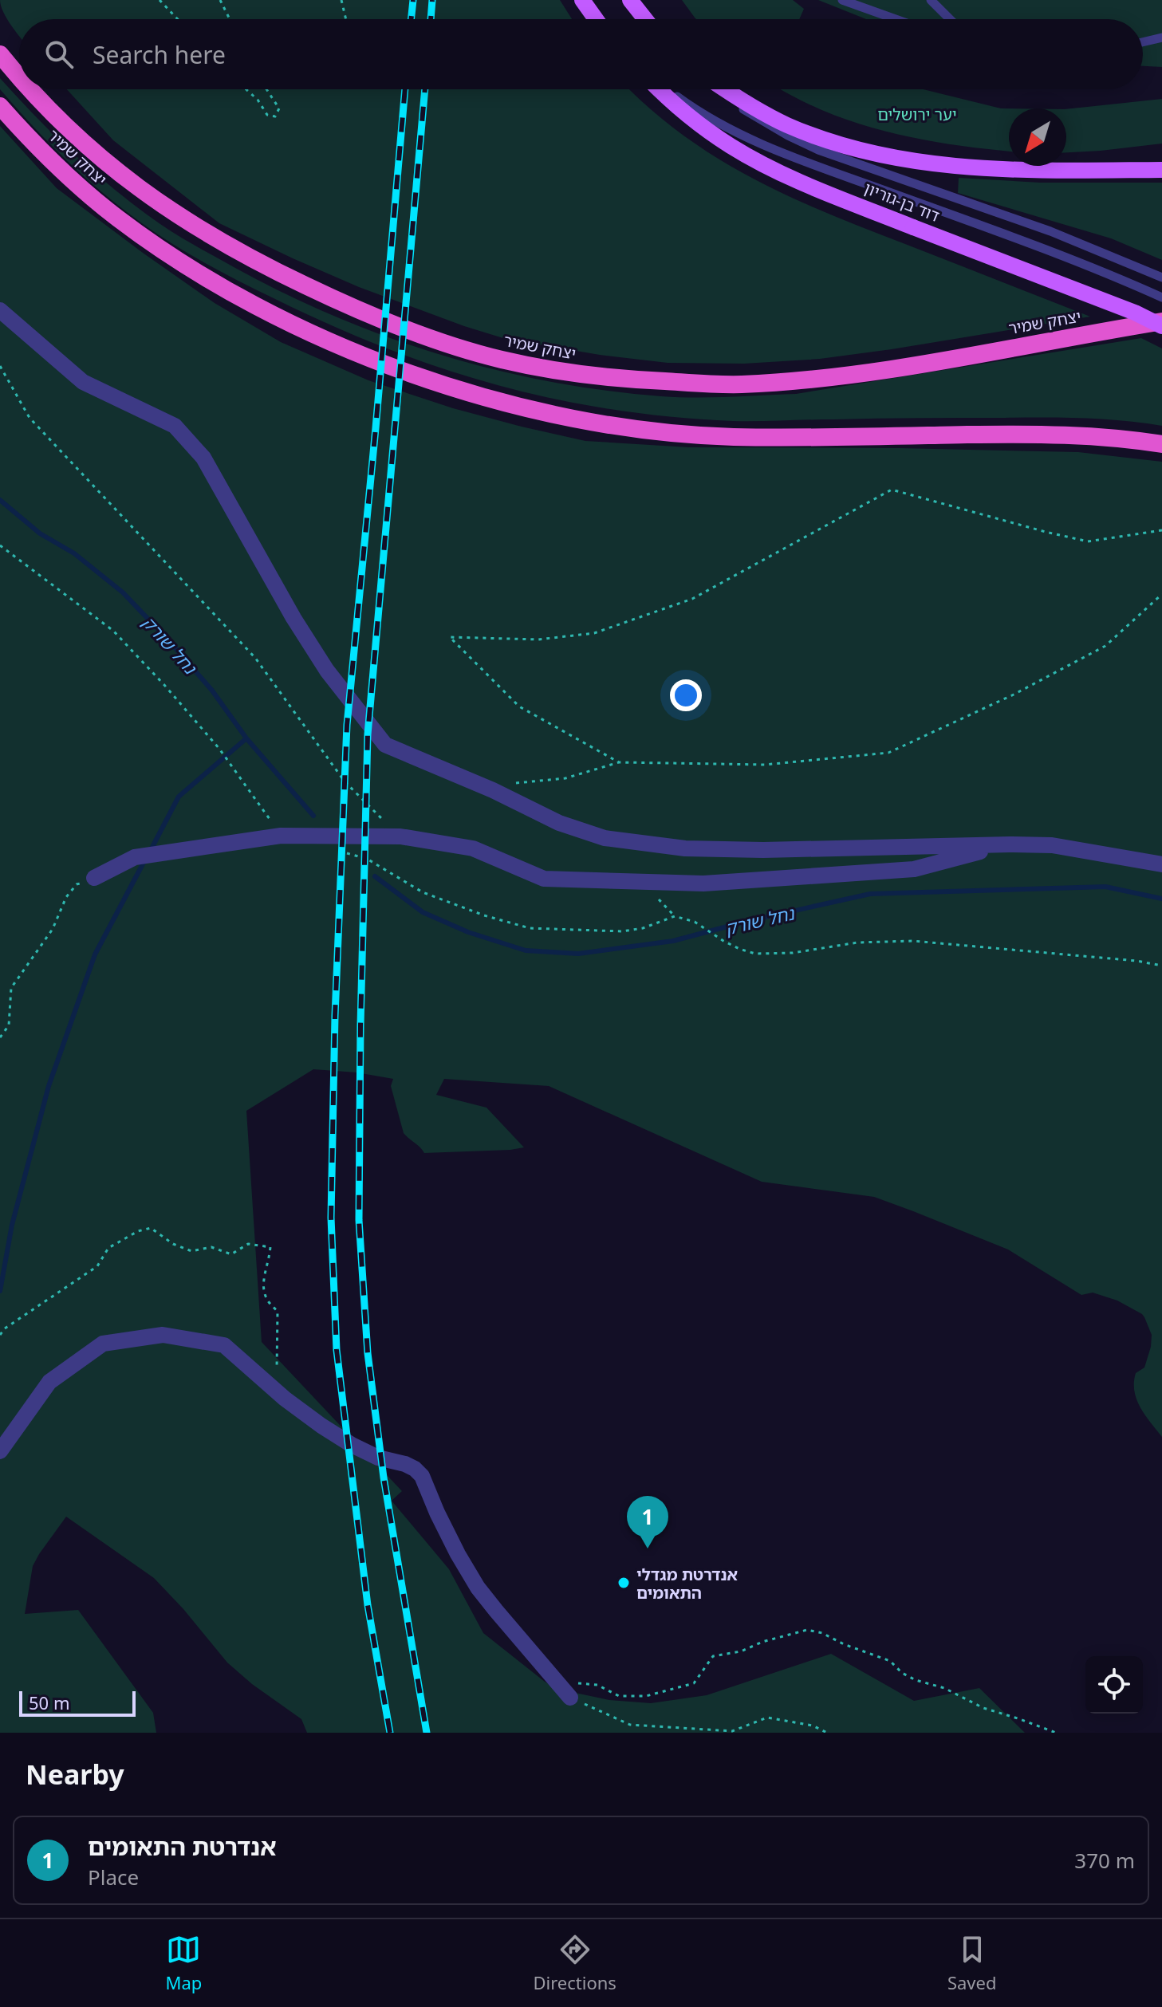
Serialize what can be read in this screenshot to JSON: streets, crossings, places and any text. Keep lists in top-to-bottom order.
{
  "streets": {
    "highway": ["יצחק שמיר"],
    "main road": ["דוד בן-גוריון"]
  },
  "crossings": [
    ["יצחק שמיר", "דוד בן-גוריון"]
  ],
  "water": ["נחל שורק"],
  "parks": ["יער ירושלים"],
  "places": ["אנדרטת מגדלי התאומים"],
  "scale_bar": "50 m",
  "north": "bottom left",
  "page": {
    "search": "Search here",
    "pins": "1",
    "scale": "50 m",
    "heading": "Nearby",
    "list": [
      {
        "mark": "1",
        "name": "אנדרטת התאומים",
        "note": "Place",
        "value": "370 m"
      }
    ],
    "nav": ["Map", "Directions", "Saved"]
  }
}
